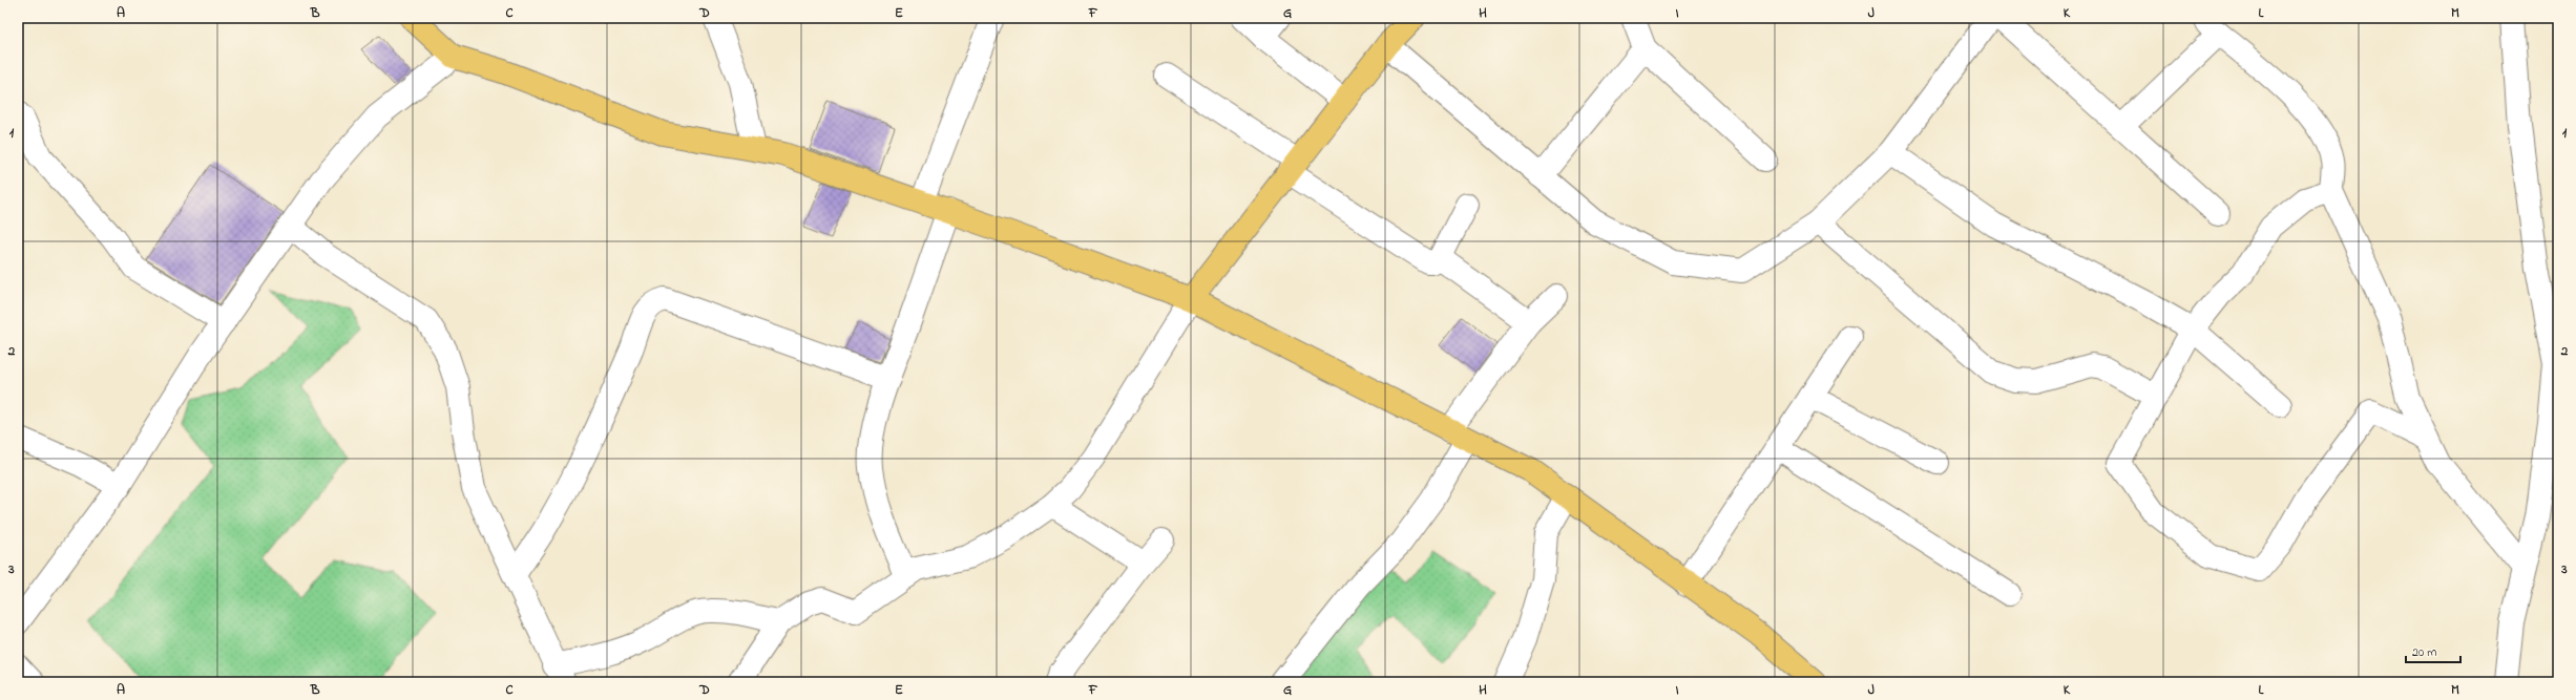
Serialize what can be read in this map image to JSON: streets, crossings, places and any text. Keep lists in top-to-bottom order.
{
  "scale_bar": "20 m",
  "grid": {
    "columns": [
      "A",
      "B",
      "C",
      "D",
      "E",
      "F",
      "G",
      "H",
      "I",
      "J",
      "K",
      "L",
      "M"
    ],
    "rows": ["1", "2", "3"]
  }
}
